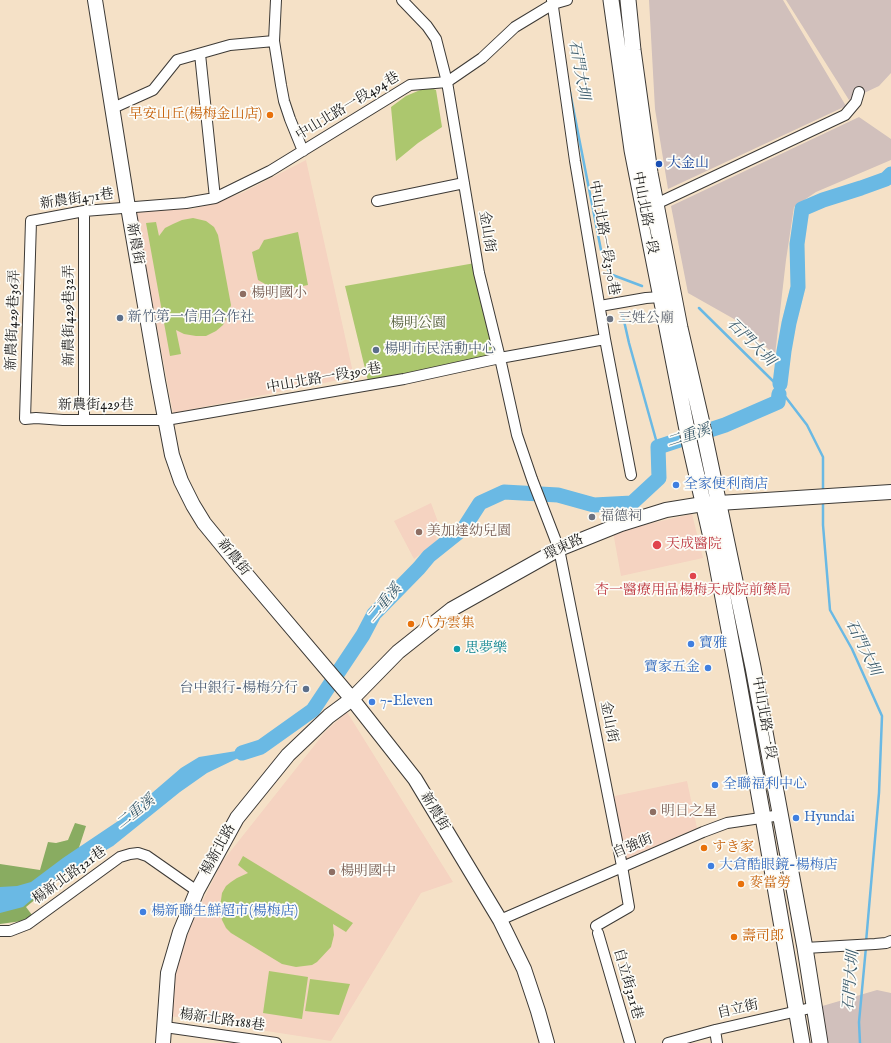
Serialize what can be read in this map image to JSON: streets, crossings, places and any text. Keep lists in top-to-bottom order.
{
  "streets": {
    "main road": ["中山北路一段"],
    "street": [
      "中山北路一段494巷",
      "新農街471巷",
      "金山街",
      "中山北路一段370巷",
      "新農街",
      "新農街429巷32弄",
      "新農街429巷36弄",
      "中山北路一段390巷",
      "新農街429巷",
      "環東路",
      "自強街",
      "楊新北路",
      "楊新北路321巷",
      "自立街321巷",
      "自立街",
      "楊新北路188巷"
    ]
  },
  "crossings": [
    ["中山北路一段494巷", "新農街471巷"],
    ["中山北路一段494巷", "金山街"],
    ["中山北路一段494巷", "中山北路一段370巷"],
    ["中山北路一段494巷", "新農街"],
    ["新農街471巷", "新農街"],
    ["新農街471巷", "新農街429巷32弄"],
    ["新農街471巷", "新農街429巷36弄"],
    ["中山北路一段", "環東路"],
    ["中山北路一段", "自強街"],
    ["中山北路一段", "自立街"],
    ["金山街", "中山北路一段390巷"],
    ["金山街", "環東路"],
    ["金山街", "自強街"],
    ["金山街", "自立街321巷"],
    ["中山北路一段370巷", "中山北路一段390巷"],
    ["新農街", "中山北路一段390巷"],
    ["新農街", "新農街429巷"],
    ["新農街", "環東路"],
    ["新農街", "自強街"],
    ["新農街", "楊新北路"],
    ["新農街429巷32弄", "新農街429巷"],
    ["新農街429巷36弄", "新農街429巷"],
    ["中山北路一段390巷", "新農街429巷"],
    ["環東路", "楊新北路"],
    ["楊新北路", "楊新北路321巷"],
    ["楊新北路", "楊新北路188巷"]
  ],
  "water": ["石門大圳", "二重溪"],
  "parks": ["楊明公園"],
  "places": [
    "早安山丘(楊梅金山店)",
    "大金山",
    "楊明國小",
    "新竹第一信用合作社",
    "三姓公廟",
    "楊明市民活動中心",
    "全家便利商店",
    "福德祠",
    "美加達幼兒園",
    "天成醫院",
    "杏一醫療用品楊梅天成院前藥局",
    "八方雲集",
    "寶雅",
    "思夢樂",
    "寶家五金",
    "台中銀行-楊梅分行",
    "7-Eleven",
    "全聯福利中心",
    "明日之星",
    "Hyundai",
    "すき家",
    "大倉酷眼鏡-楊梅店",
    "楊明國中",
    "麥當勞",
    "楊新聯生鮮超市(楊梅店)",
    "壽司郎"
  ]
}
